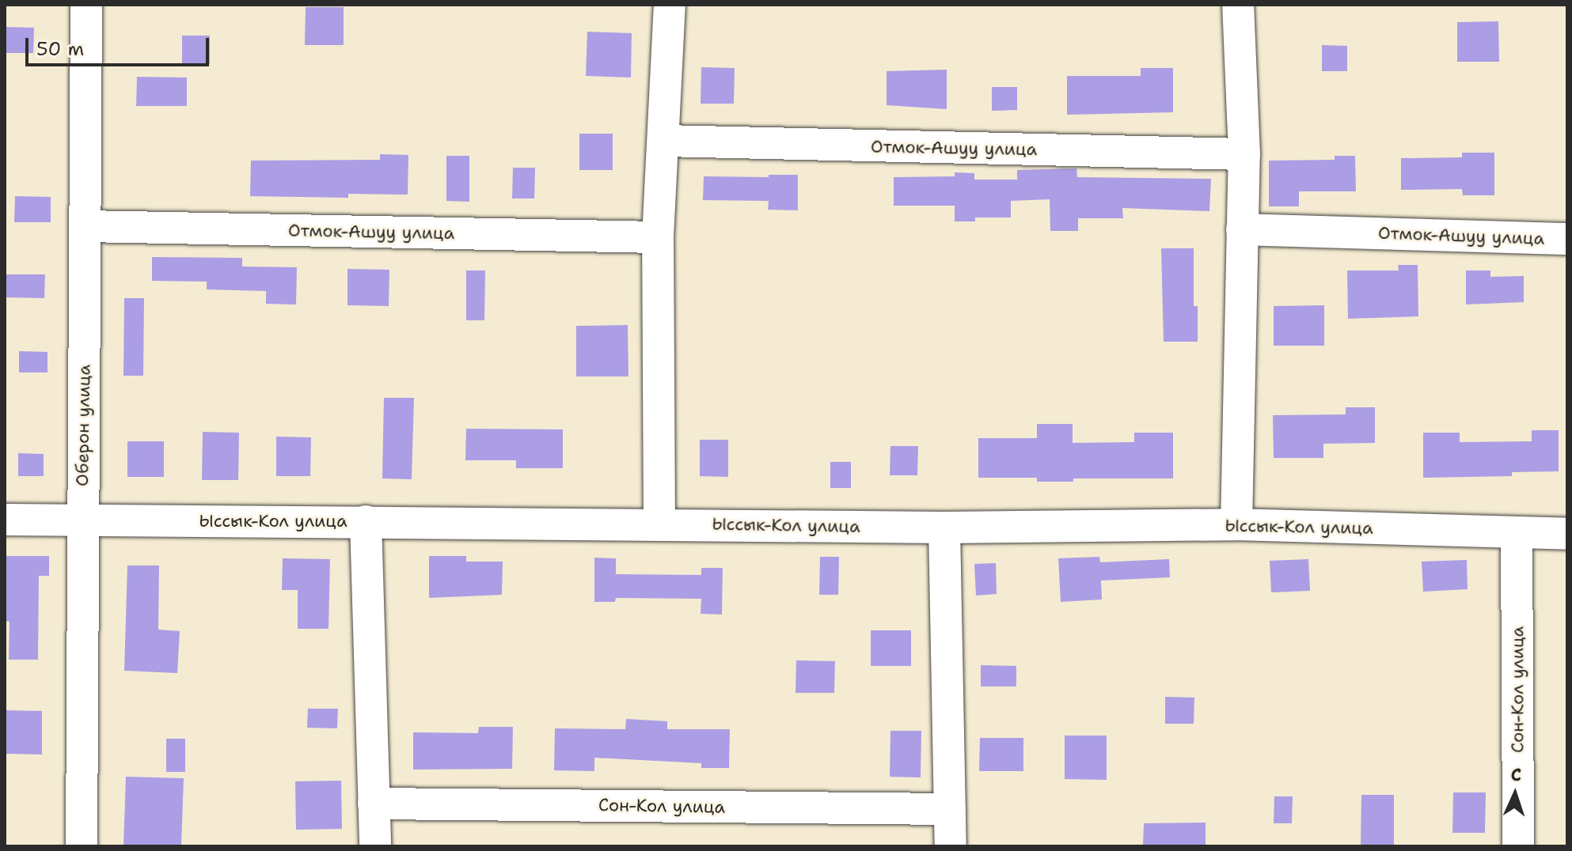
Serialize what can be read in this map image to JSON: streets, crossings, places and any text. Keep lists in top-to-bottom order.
{
  "streets": {
    "street": [
      "Отмок-Ашуу улица",
      "Оберон улица",
      "Ыссык-Кол улица",
      "Сон-Кол улица"
    ]
  },
  "crossings": [
    ["Отмок-Ашуу улица", "Оберон улица"],
    ["Оберон улица", "Ыссык-Кол улица"],
    ["Ыссык-Кол улица", "Сон-Кол улица"]
  ],
  "scale_bar": "50 m",
  "north": "top"
}
